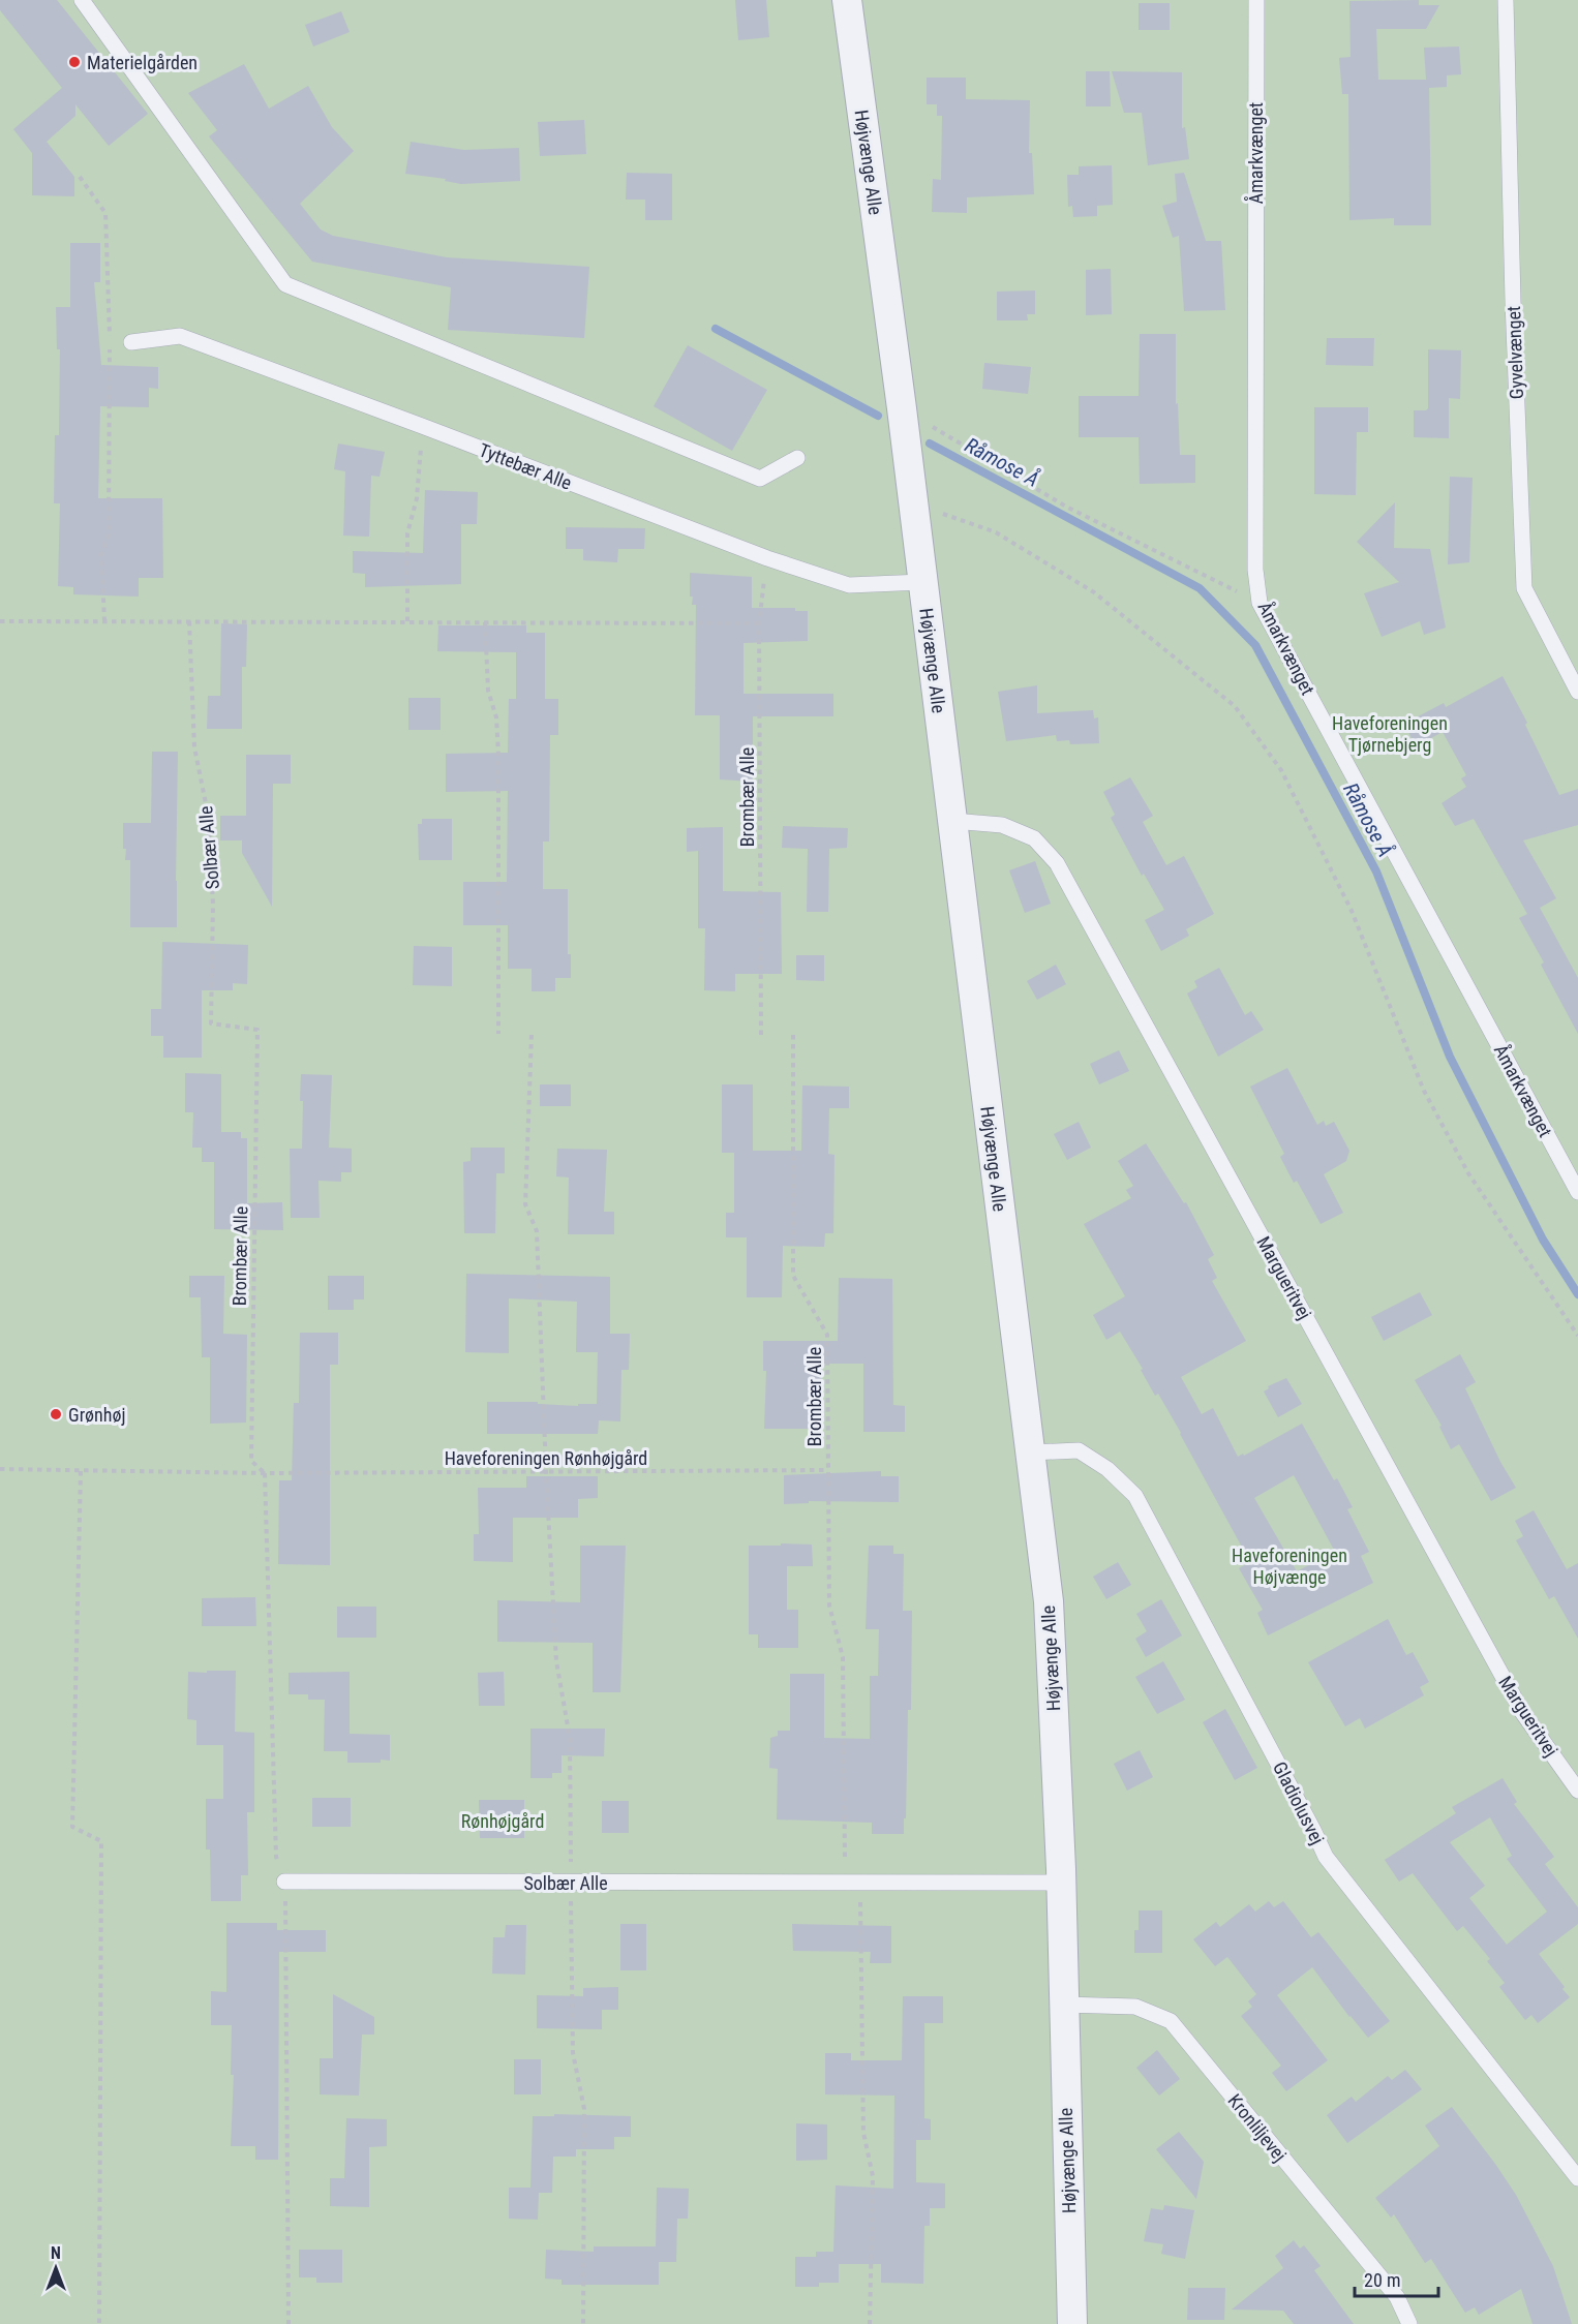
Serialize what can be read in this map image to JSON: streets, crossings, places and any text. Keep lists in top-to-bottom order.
{
  "streets": {
    "street": ["Højvænge Alle"],
    "lane": [
      "Åmarkvænget",
      "Gyvelvænget",
      "Tyttebær Alle",
      "Solbær Alle",
      "Margueritvej",
      "Gladiolusvej",
      "Kronliljevej"
    ],
    "path": ["Brombær Alle", "Haveforeningen Rønhøjgård"]
  },
  "crossings": [
    ["Højvænge Alle", "Tyttebær Alle"],
    ["Højvænge Alle", "Solbær Alle"],
    ["Højvænge Alle", "Margueritvej"],
    ["Højvænge Alle", "Gladiolusvej"],
    ["Højvænge Alle", "Kronliljevej"],
    ["Tyttebær Alle", "Brombær Alle"],
    ["Brombær Alle", "Solbær Alle"],
    ["Brombær Alle", "Haveforeningen Rønhøjgård"]
  ],
  "water": ["Råmose Å"],
  "parks": ["Haveforeningen Tjørnebjerg", "Haveforeningen Højvænge", "Rønhøjgård"],
  "places": ["Materielgården", "Grønhøj"],
  "scale_bar": "20 m",
  "north": "top"
}
